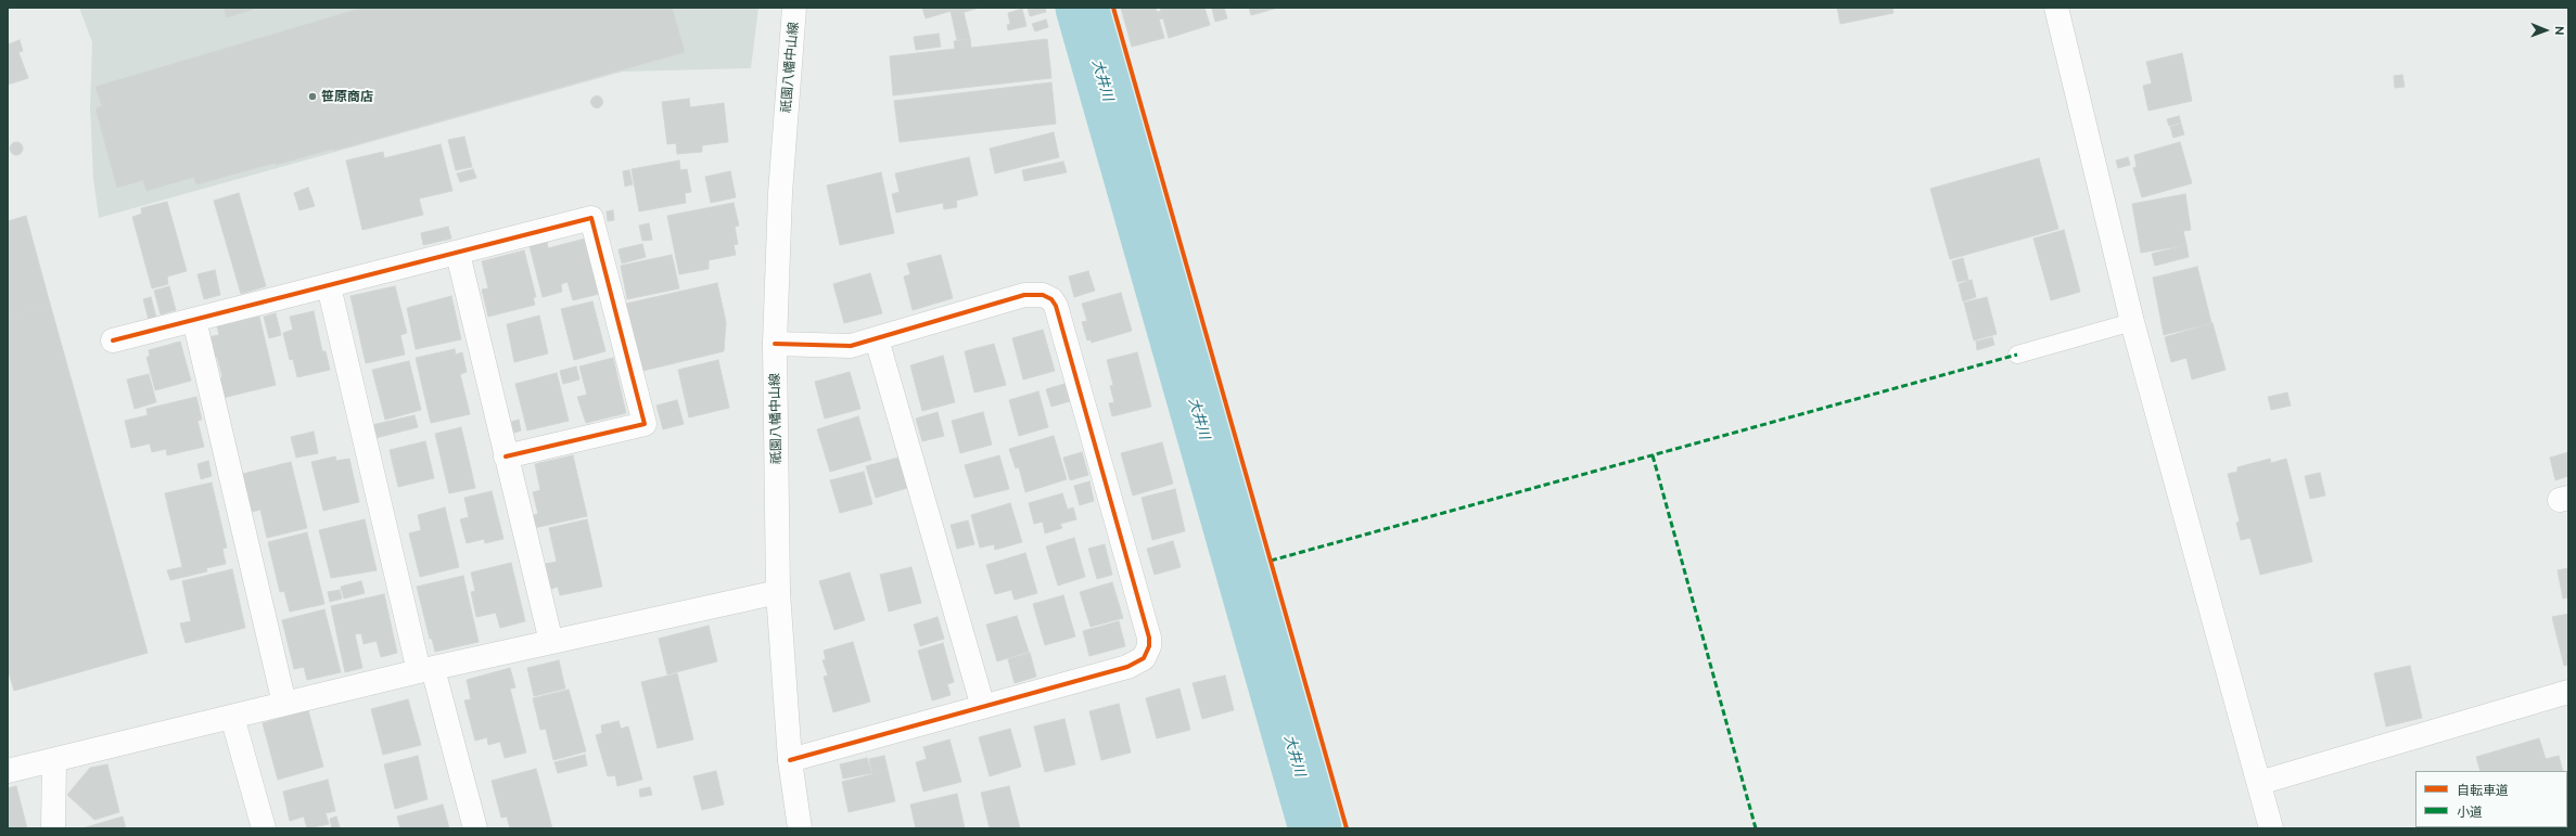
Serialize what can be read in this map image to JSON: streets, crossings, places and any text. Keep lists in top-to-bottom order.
{
  "streets": {
    "street": ["祇園八幡中山線"]
  },
  "water": ["大井川"],
  "places": ["笹原商店"],
  "legend": ["自転車道", "小道"],
  "north": "right"
}
